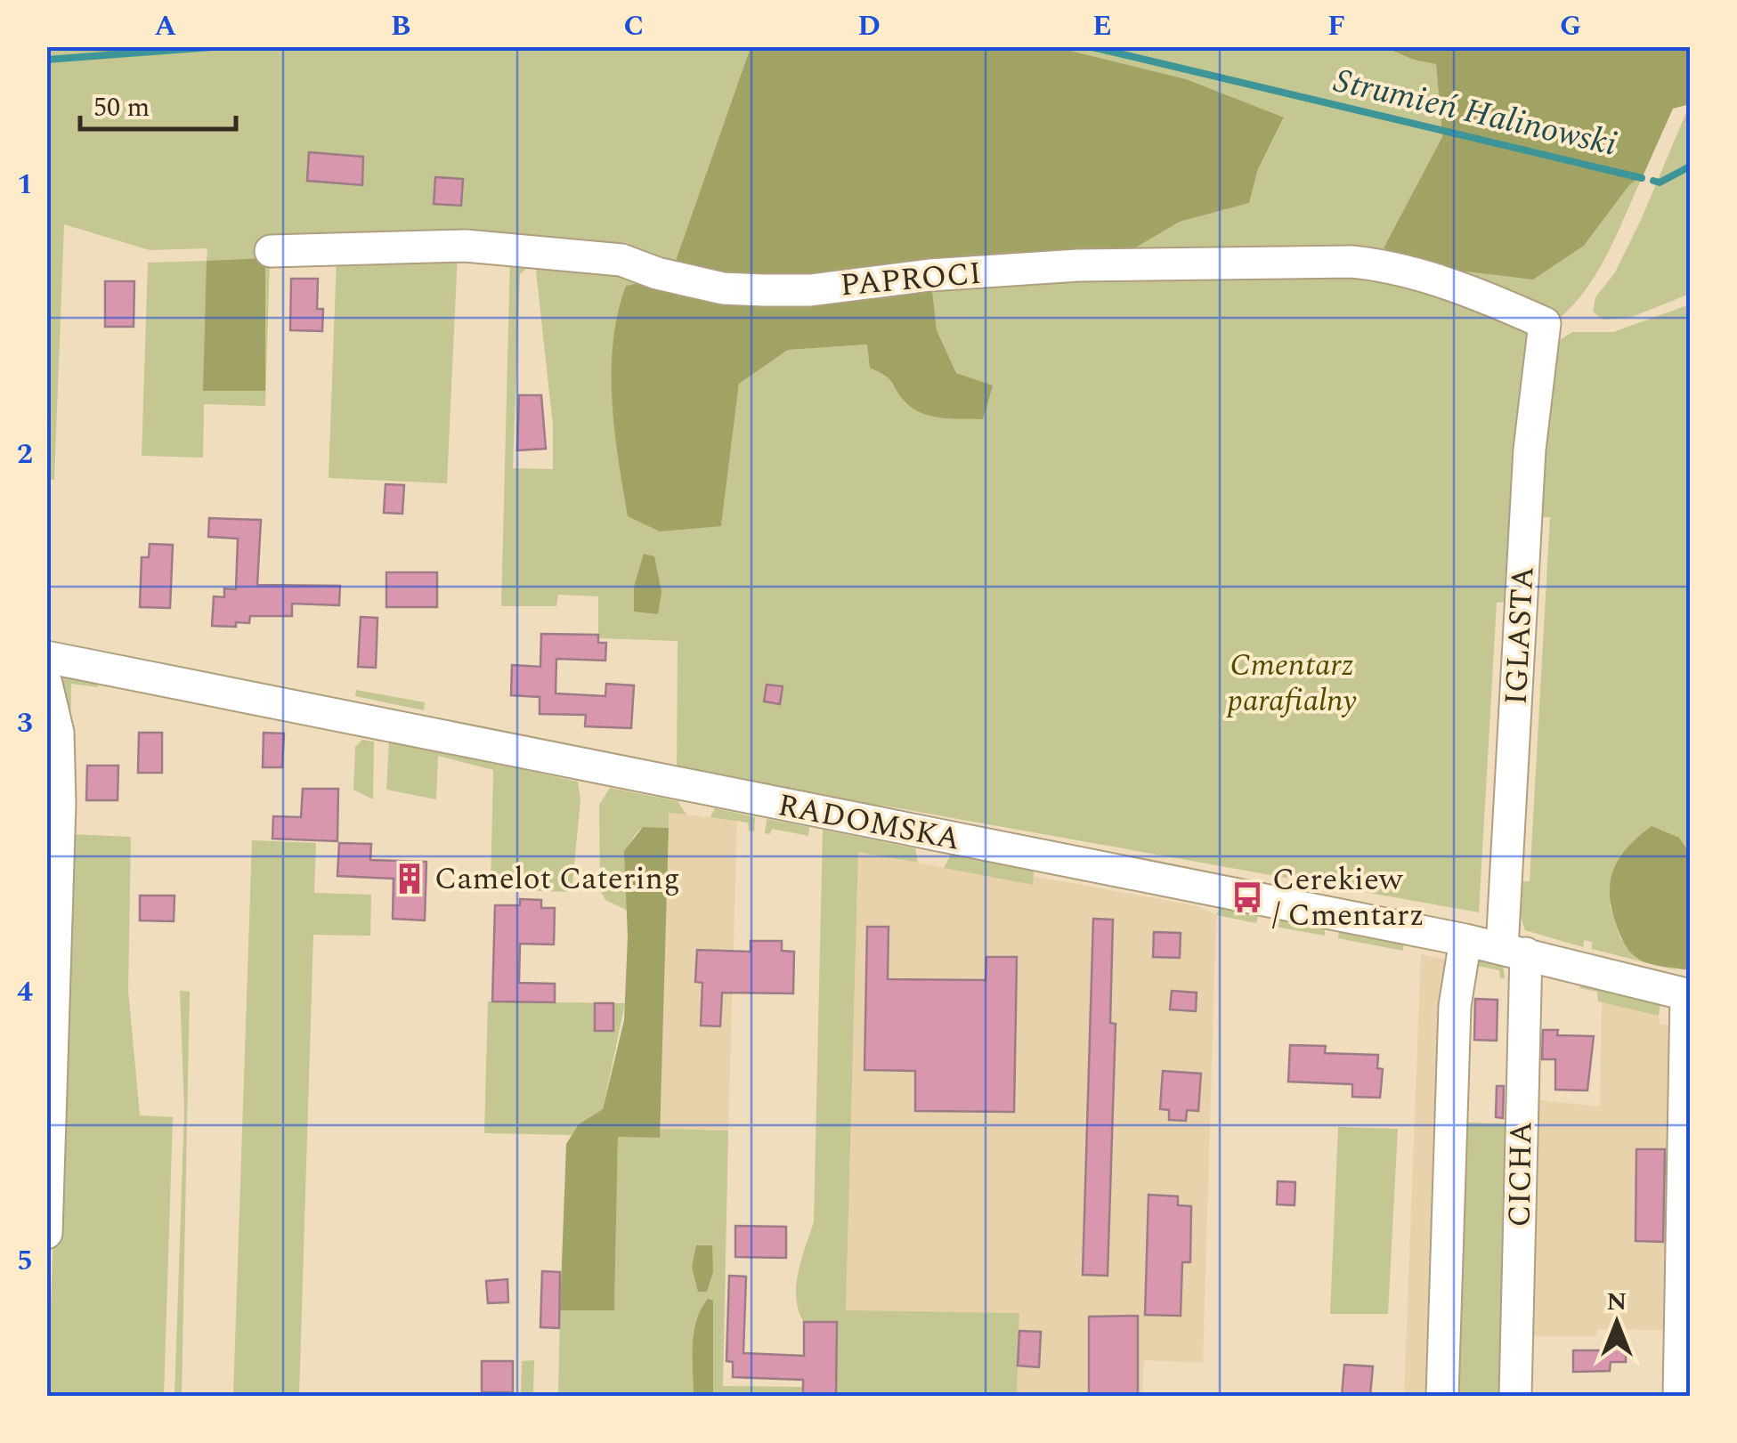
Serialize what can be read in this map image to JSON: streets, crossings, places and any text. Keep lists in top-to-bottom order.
{
  "streets": {
    "street": [
      "PAPROCI",
      "IGLASTA",
      "RADOMSKA",
      "CICHA"
    ]
  },
  "crossings": [
    ["PAPROCI", "IGLASTA"],
    ["IGLASTA", "RADOMSKA"],
    ["IGLASTA", "CICHA"],
    ["RADOMSKA", "CICHA"]
  ],
  "water": ["Strumień Halinowski"],
  "parks": ["Cmentarz parafialny"],
  "places": {
    "building": ["Camelot Catering"],
    "bus stop": ["Cerekiew / Cmentarz"]
  },
  "scale_bar": "50 m",
  "north": "top",
  "grid": {
    "columns": [
      "A",
      "B",
      "C",
      "D",
      "E",
      "F",
      "G"
    ],
    "rows": [
      "1",
      "2",
      "3",
      "4",
      "5"
    ]
  }
}
